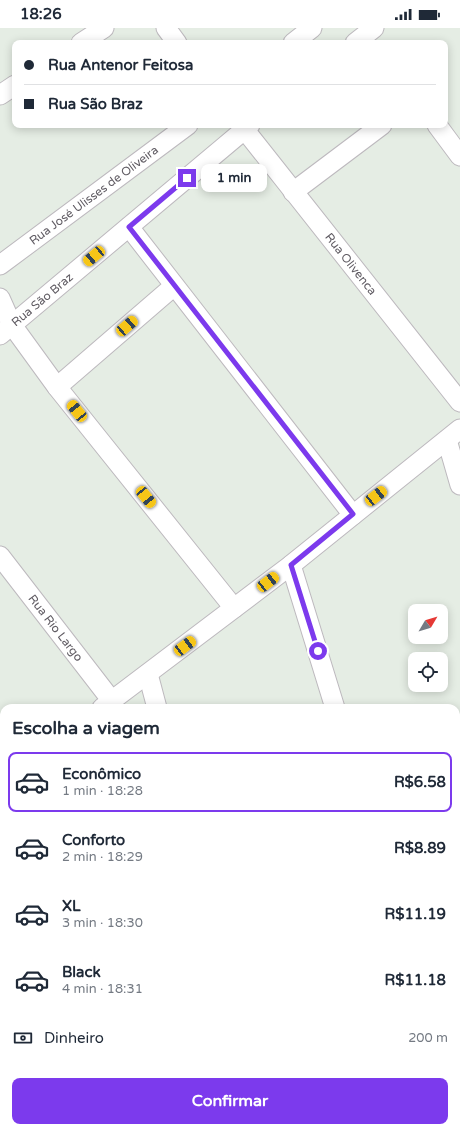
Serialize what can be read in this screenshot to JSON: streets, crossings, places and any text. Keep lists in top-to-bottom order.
{
  "streets": {
    "street": [
      "Rua José Ulisses de Oliveira",
      "Rua Olivenca",
      "Rua São Braz",
      "Rua Rio Largo"
    ]
  },
  "north": "top right",
  "page": {
    "status": "18:26",
    "banner": ["Rua Antenor Feitosa", "Rua São Braz"],
    "bubble": "1 min",
    "heading": "Escolha a viagem",
    "list": [
      {
        "name": "Econômico",
        "note": "1 min · 18:28",
        "value": "R$6.58"
      },
      {
        "name": "Conforto",
        "note": "2 min · 18:29",
        "value": "R$8.89"
      },
      {
        "name": "XL",
        "note": "3 min · 18:30",
        "value": "R$11.19"
      },
      {
        "name": "Black",
        "note": "4 min · 18:31",
        "value": "R$11.18"
      }
    ],
    "pay": ["Dinheiro", "200 m"],
    "buttons": "Confirmar"
  }
}
